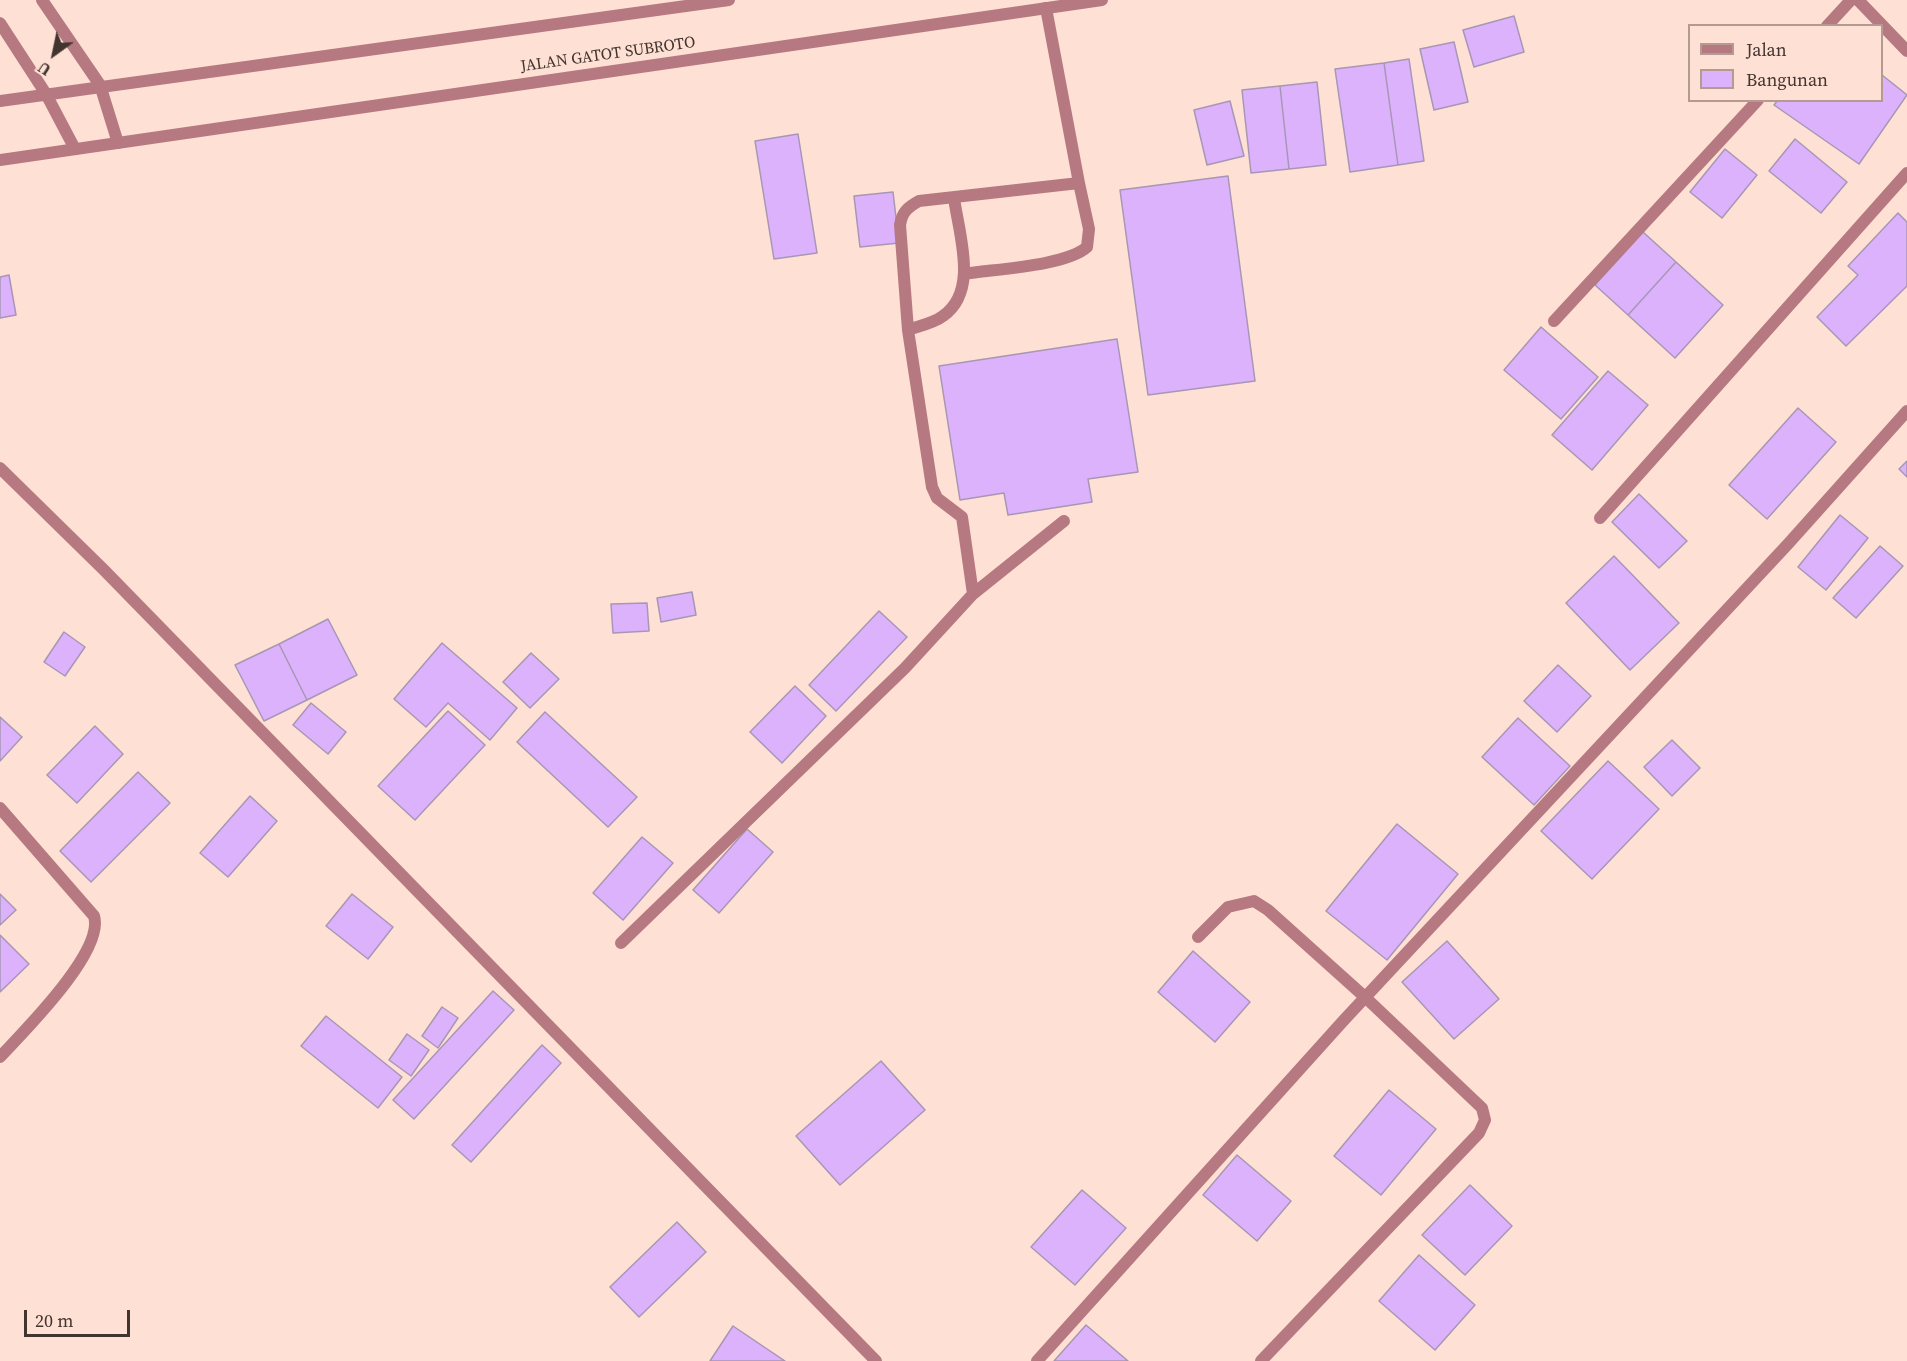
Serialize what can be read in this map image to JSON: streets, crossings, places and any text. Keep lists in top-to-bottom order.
{
  "streets": {
    "street": ["JALAN GATOT SUBROTO"]
  },
  "legend": ["Jalan", "Bangunan"],
  "scale_bar": "20 m",
  "north": "bottom left"
}
